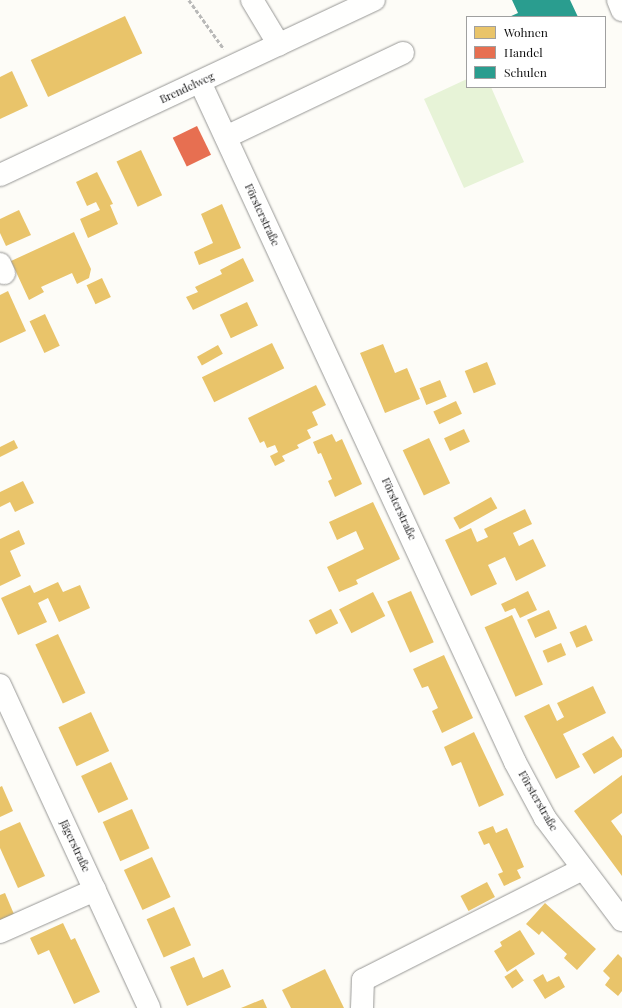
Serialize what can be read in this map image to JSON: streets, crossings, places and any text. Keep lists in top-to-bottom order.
{
  "streets": {
    "street": ["Brendelweg", "Försterstraße", "Jägerstraße"]
  },
  "crossings": [
    ["Brendelweg", "Försterstraße"]
  ],
  "legend": ["Wohnen", "Handel", "Schulen"]
}
